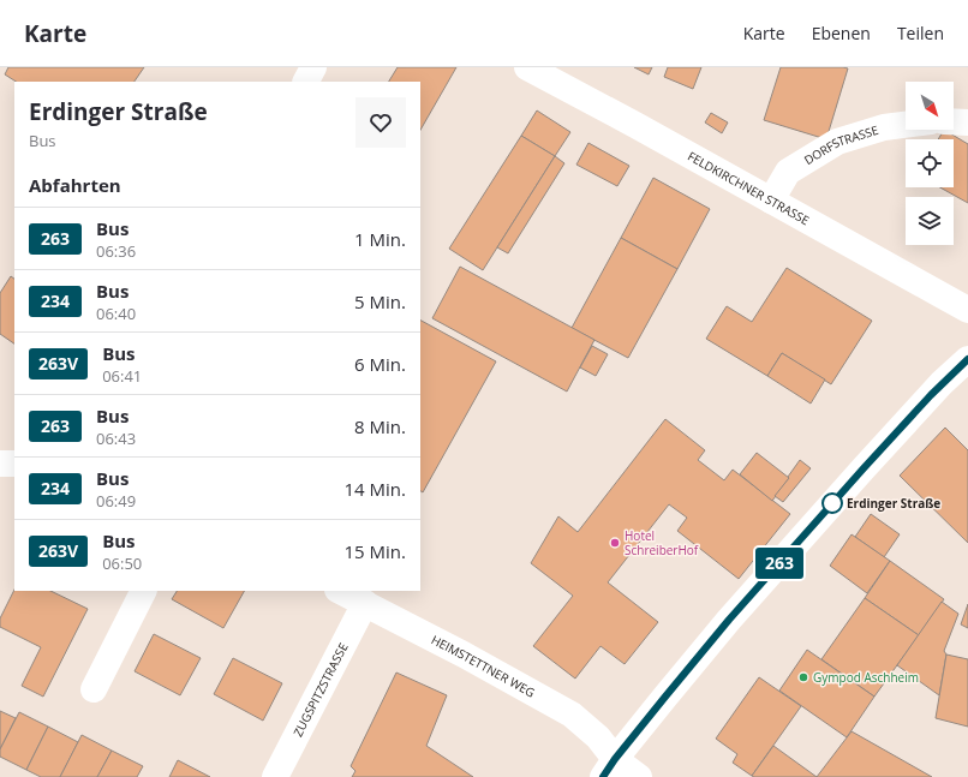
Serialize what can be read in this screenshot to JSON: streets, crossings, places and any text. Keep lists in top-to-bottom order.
{
  "streets": {
    "street": [
      "DORFSTRASSE",
      "FELDKIRCHNER STRASSE",
      "HEIMSTETTNER WEG",
      "ZUGSPITZSTRASSE"
    ]
  },
  "crossings": [
    ["DORFSTRASSE", "FELDKIRCHNER STRASSE"],
    ["HEIMSTETTNER WEG", "ZUGSPITZSTRASSE"]
  ],
  "places": ["Erdinger Straße", "Hotel SchreiberHof", "Gympod Aschheim"],
  "lines": ["bus line 263"],
  "north": "bottom right",
  "page": {
    "header": "Karte",
    "nav": ["Karte", "Ebenen", "Teilen"],
    "on_map": "263",
    "heading": [
      ["Erdinger Straße", "Bus"],
      "Abfahrten"
    ],
    "list": [
      {
        "mark": "263",
        "name": "Bus",
        "note": "06:36",
        "value": "1 Min."
      },
      {
        "mark": "234",
        "name": "Bus",
        "note": "06:40",
        "value": "5 Min."
      },
      {
        "mark": "263V",
        "name": "Bus",
        "note": "06:41",
        "value": "6 Min."
      },
      {
        "mark": "263",
        "name": "Bus",
        "note": "06:43",
        "value": "8 Min."
      },
      {
        "mark": "234",
        "name": "Bus",
        "note": "06:49",
        "value": "14 Min."
      },
      {
        "mark": "263V",
        "name": "Bus",
        "note": "06:50",
        "value": "15 Min."
      }
    ]
  }
}
